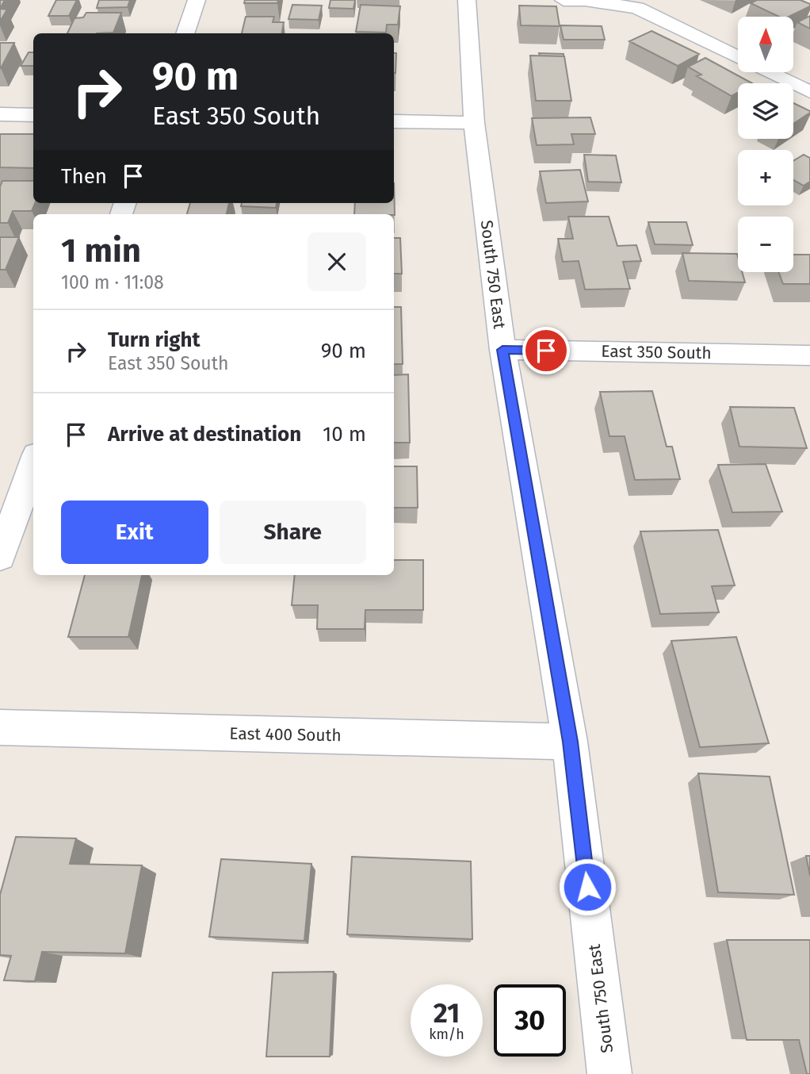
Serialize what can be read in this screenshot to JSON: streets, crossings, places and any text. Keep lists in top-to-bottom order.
{
  "streets": {
    "street": ["South 750 East", "East 350 South", "East 400 South"]
  },
  "crossings": [
    ["South 750 East", "East 350 South"],
    ["South 750 East", "East 400 South"]
  ],
  "north": "top",
  "page": {
    "map_buttons": ["+", "−"],
    "turn": ["90 m", "East 350 South"],
    "then": "Then",
    "heading": ["1 min", "100 m · 11:08"],
    "list": [
      {
        "name": "Turn right",
        "note": "East 350 South",
        "value": "90 m"
      },
      {
        "name": "Arrive at destination",
        "value": "10 m"
      }
    ],
    "buttons": ["Exit", "Share"],
    "speed": "21 km/h",
    "limit": "30"
  }
}
